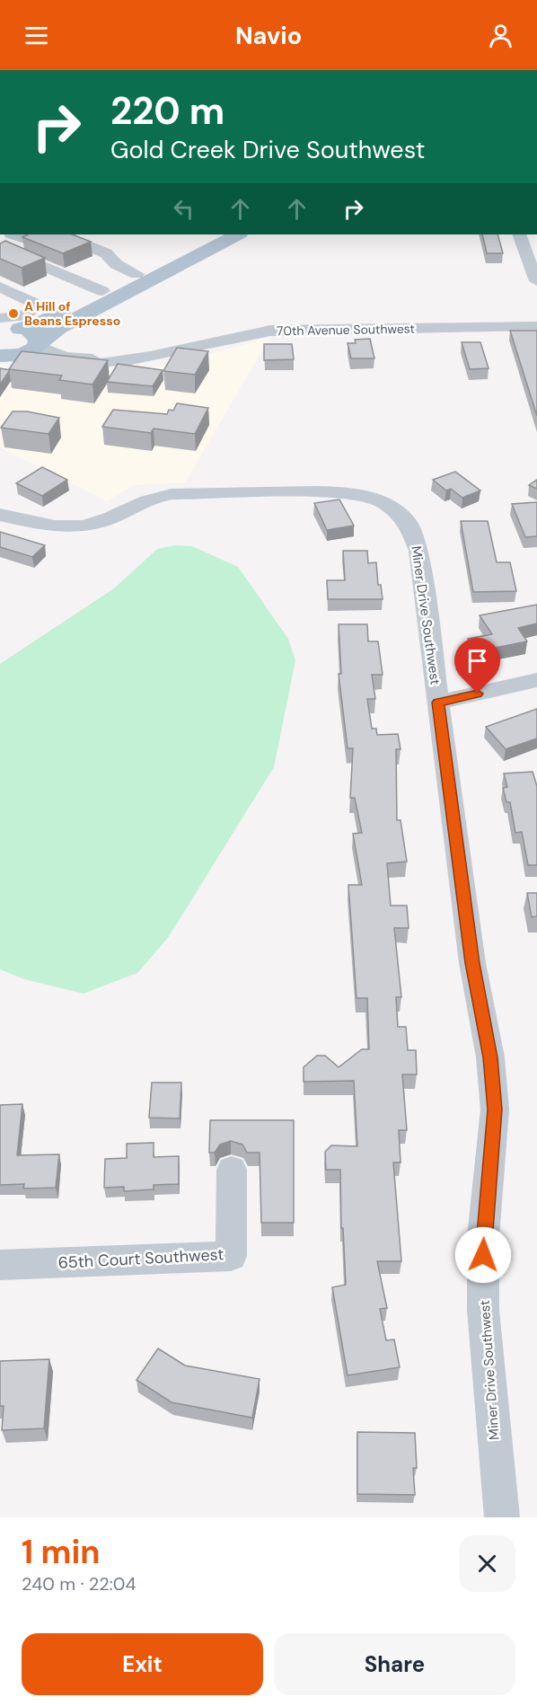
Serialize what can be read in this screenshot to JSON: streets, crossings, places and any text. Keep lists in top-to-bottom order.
{
  "streets": {
    "street": ["70th Avenue Southwest", "Miner Drive Southwest", "65th Court Southwest"]
  },
  "places": ["A Hill of Beans Espresso"],
  "page": {
    "header": "Navio",
    "turn": ["220 m", "Gold Creek Drive Southwest"],
    "heading": ["1 min", "240 m · 22:04"],
    "buttons": ["Exit", "Share"]
  }
}
